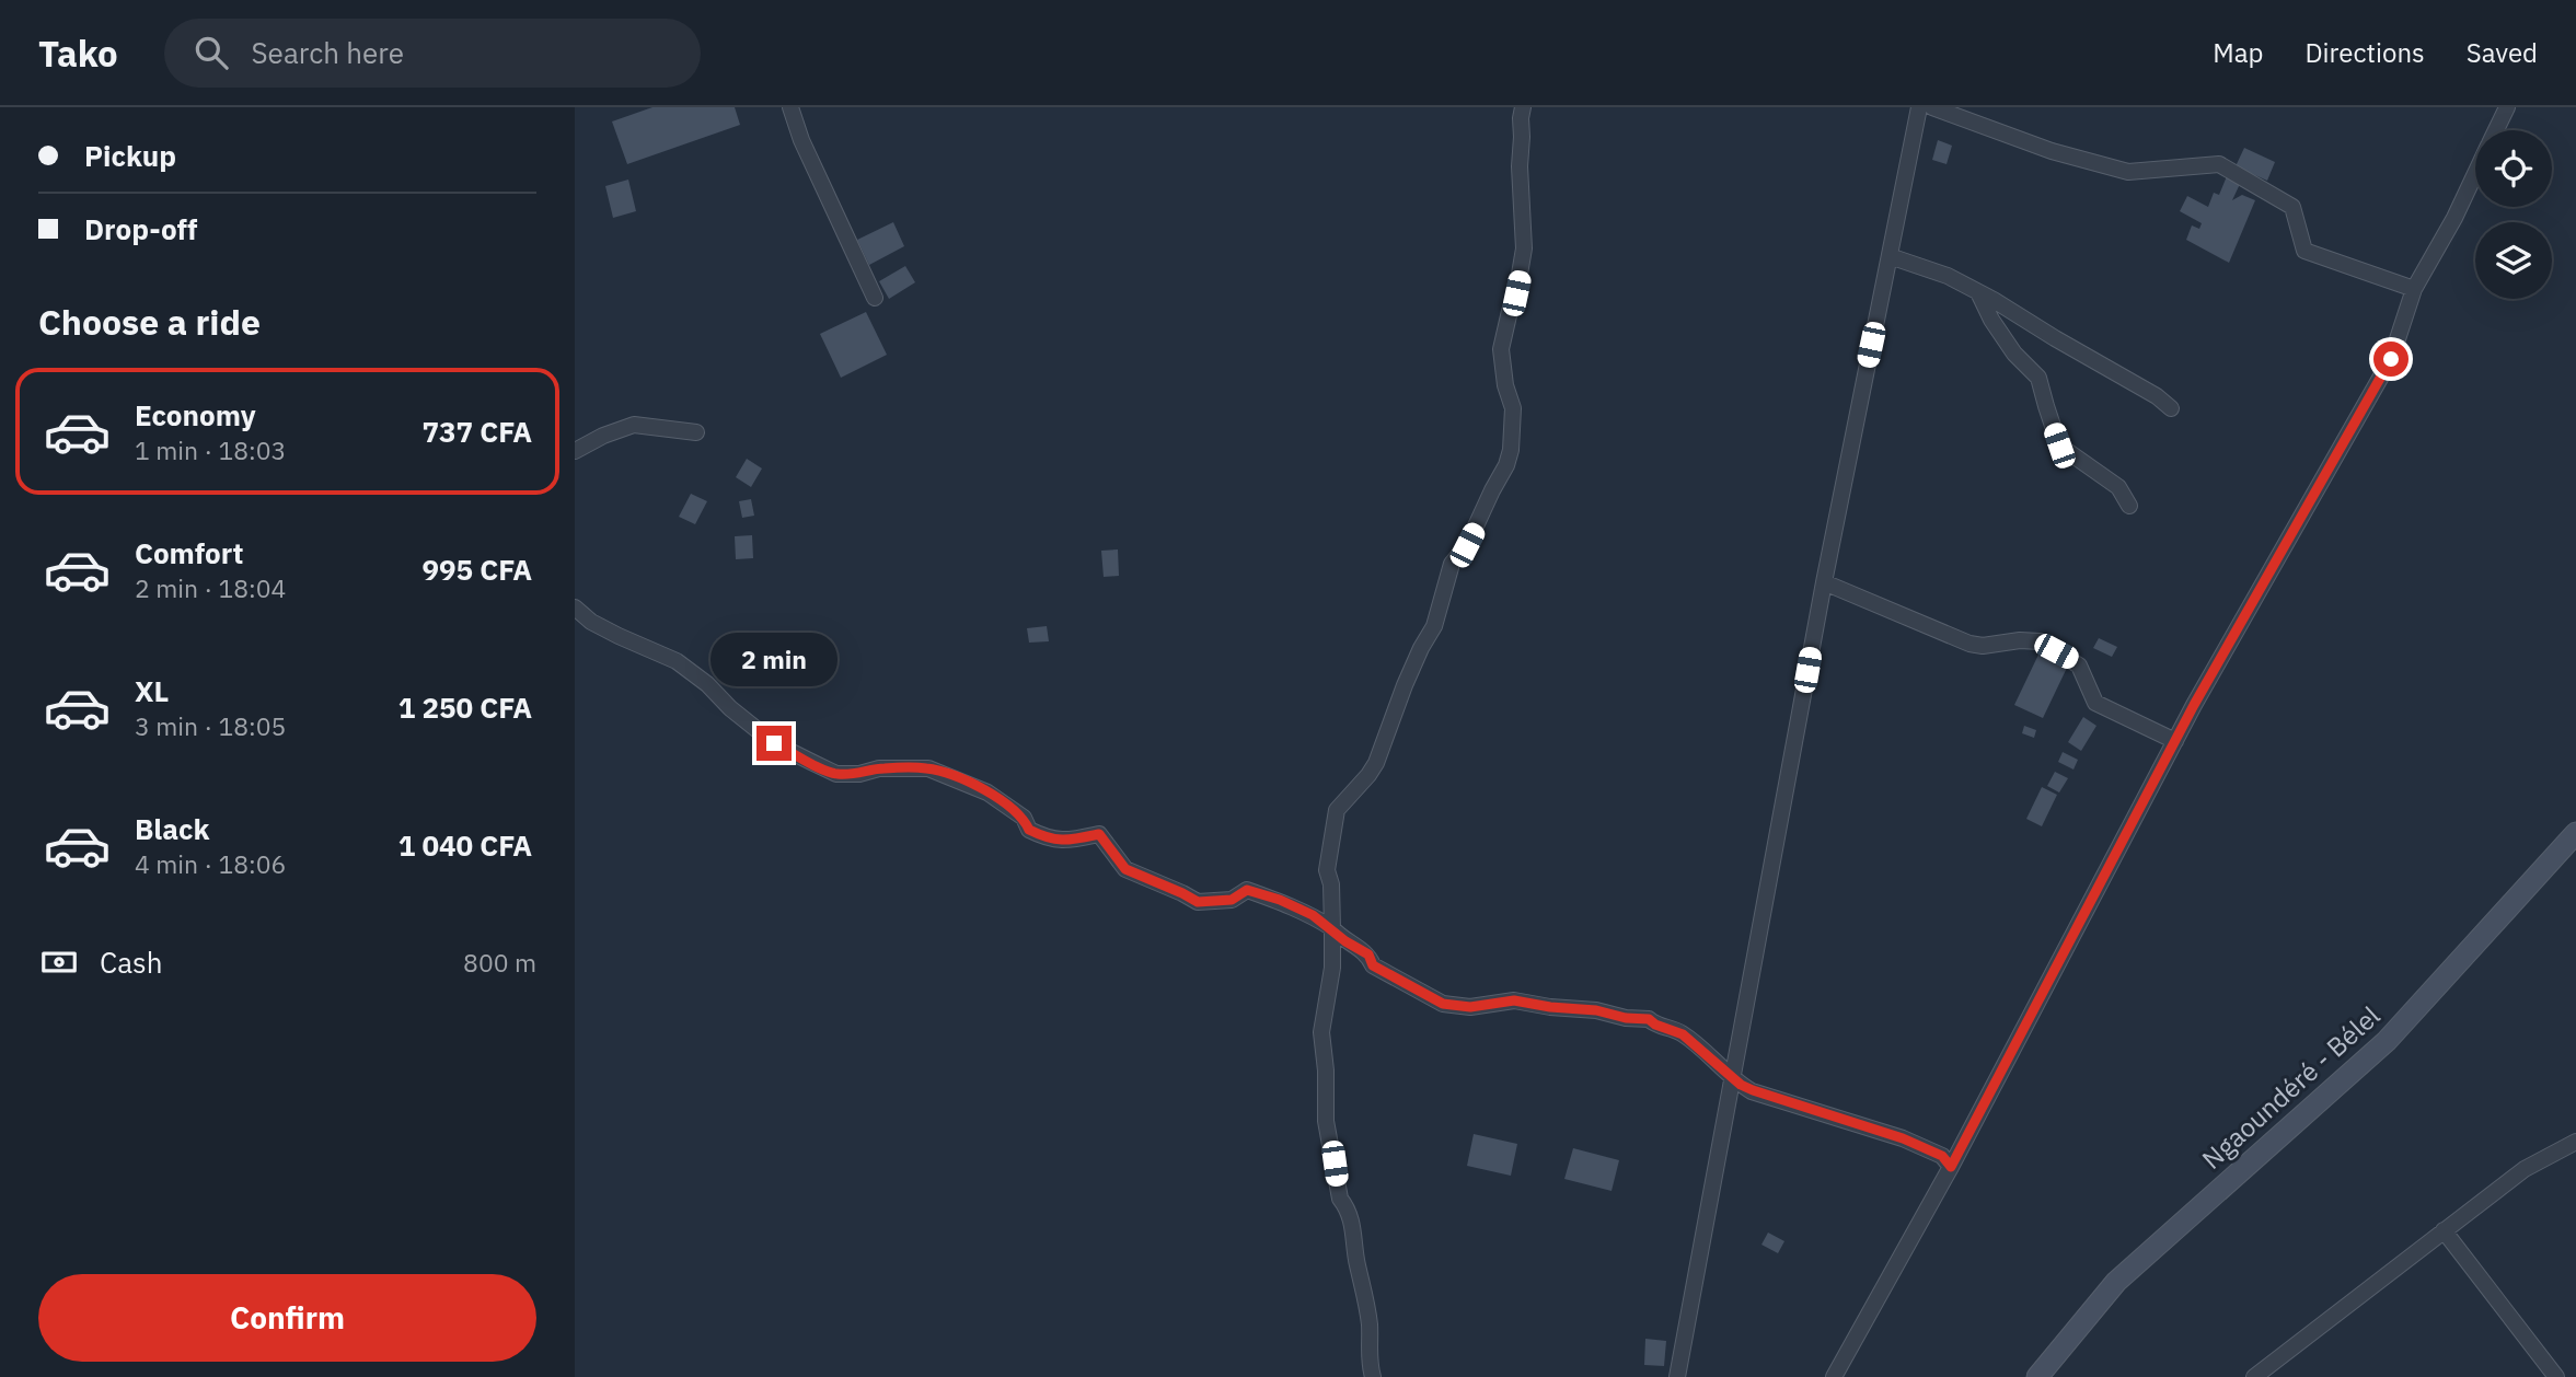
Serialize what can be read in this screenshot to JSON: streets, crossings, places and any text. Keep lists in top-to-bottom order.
{
  "streets": {
    "main road": ["Ngaoundéré - Bélel"]
  },
  "page": {
    "header": "Tako",
    "search": "Search here",
    "nav": ["Map", "Directions", "Saved"],
    "banner": ["Pickup", "Drop-off"],
    "heading": "Choose a ride",
    "list": [
      {
        "name": "Economy",
        "note": "1 min · 18:03",
        "value": "737 CFA"
      },
      {
        "name": "Comfort",
        "note": "2 min · 18:04",
        "value": "995 CFA"
      },
      {
        "name": "XL",
        "note": "3 min · 18:05",
        "value": "1 250 CFA"
      },
      {
        "name": "Black",
        "note": "4 min · 18:06",
        "value": "1 040 CFA"
      }
    ],
    "bubble": "2 min",
    "pay": ["Cash", "800 m"],
    "buttons": "Confirm"
  }
}
